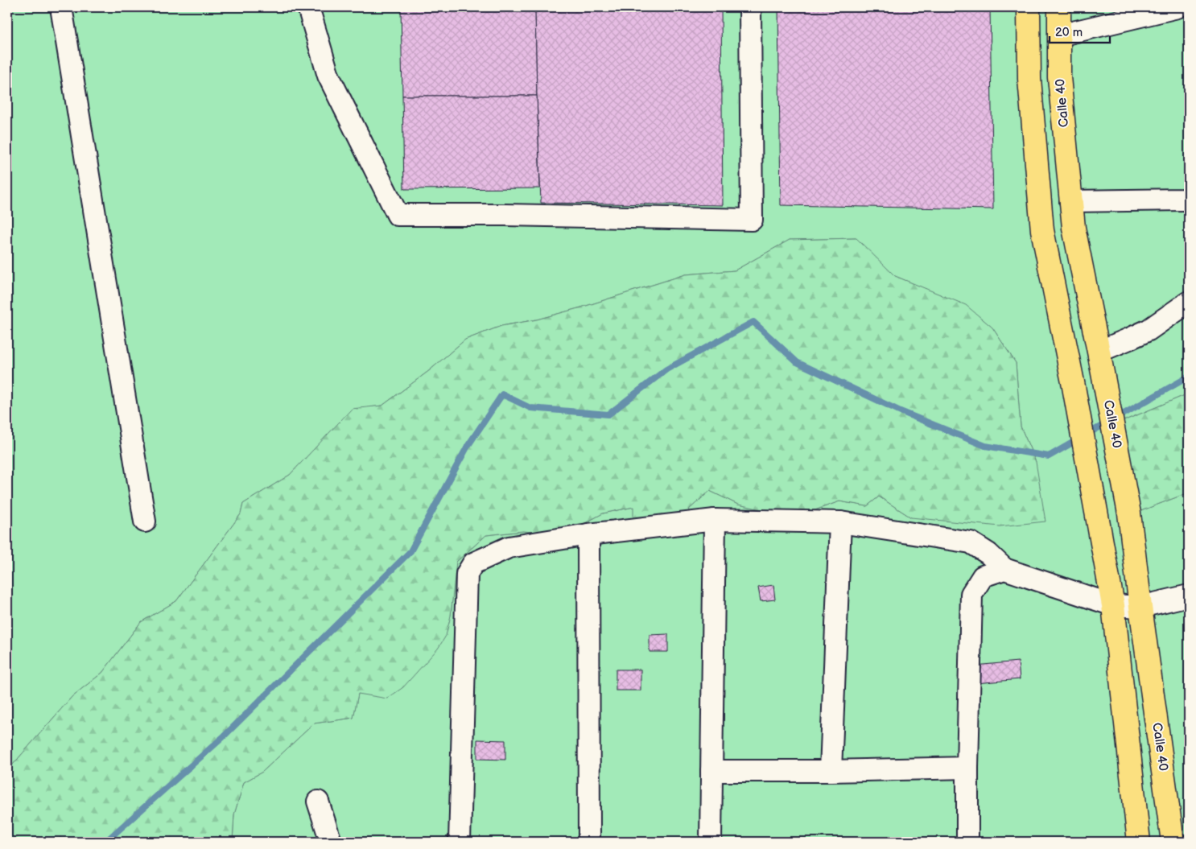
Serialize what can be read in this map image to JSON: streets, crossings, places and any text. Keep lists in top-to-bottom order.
{
  "streets": {
    "main road": ["Calle 40"]
  },
  "scale_bar": "20 m"
}
